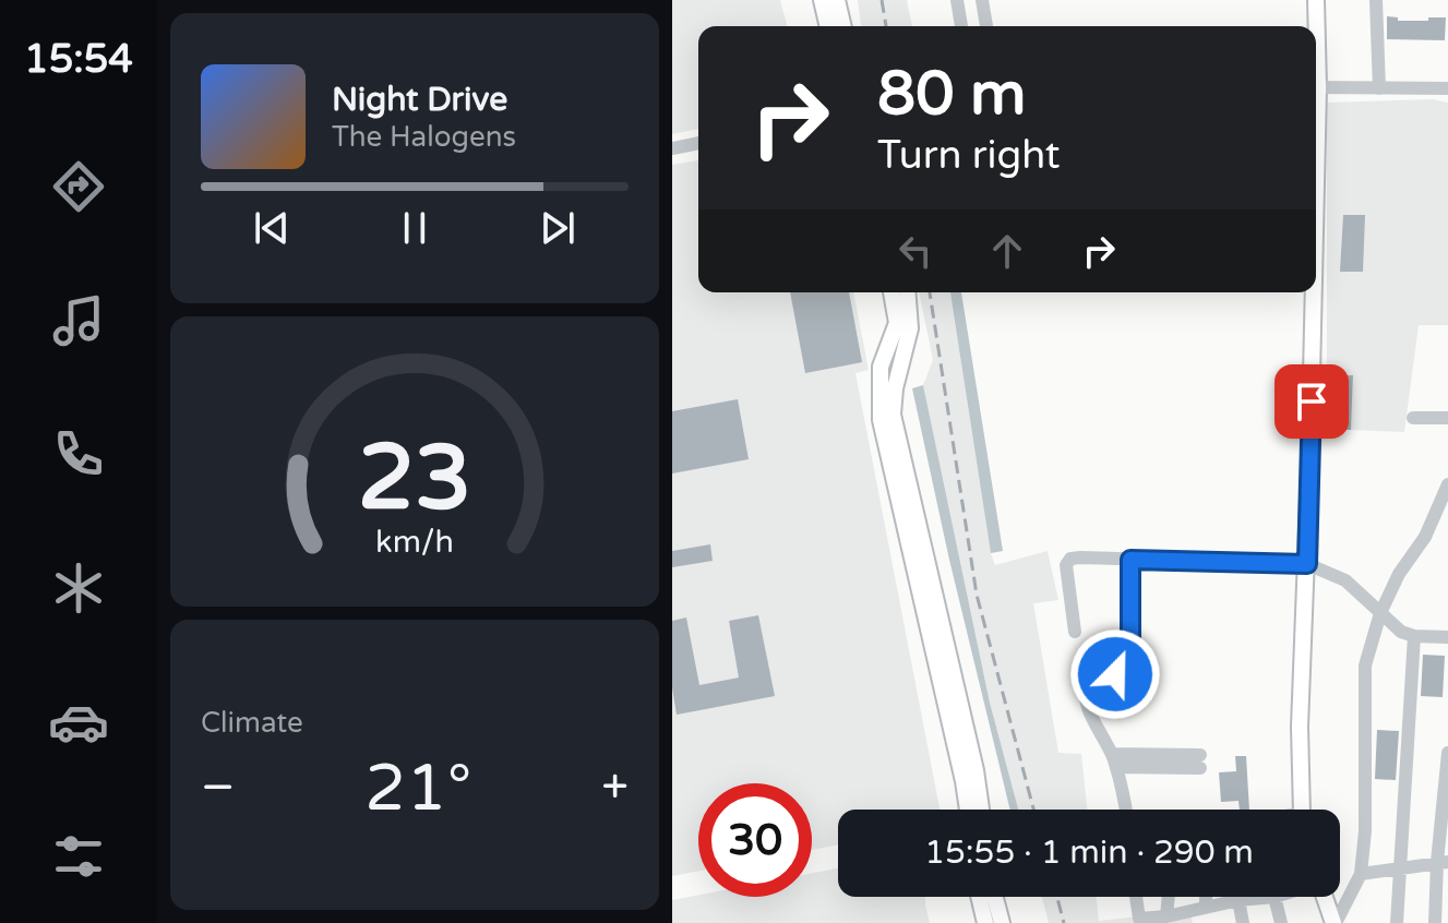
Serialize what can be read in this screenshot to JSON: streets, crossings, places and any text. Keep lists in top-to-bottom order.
{
  "page": {
    "tabs": "15:54",
    "turn": ["80 m", "Turn right"],
    "song": ["Night Drive", "The Halogens"],
    "tile": "Climate",
    "heat": ["−", "21°", "+"],
    "limit": "30",
    "trip": "15:55 · 1 min · 290 m",
    "gauge": ["23", "km/h"]
  }
}
